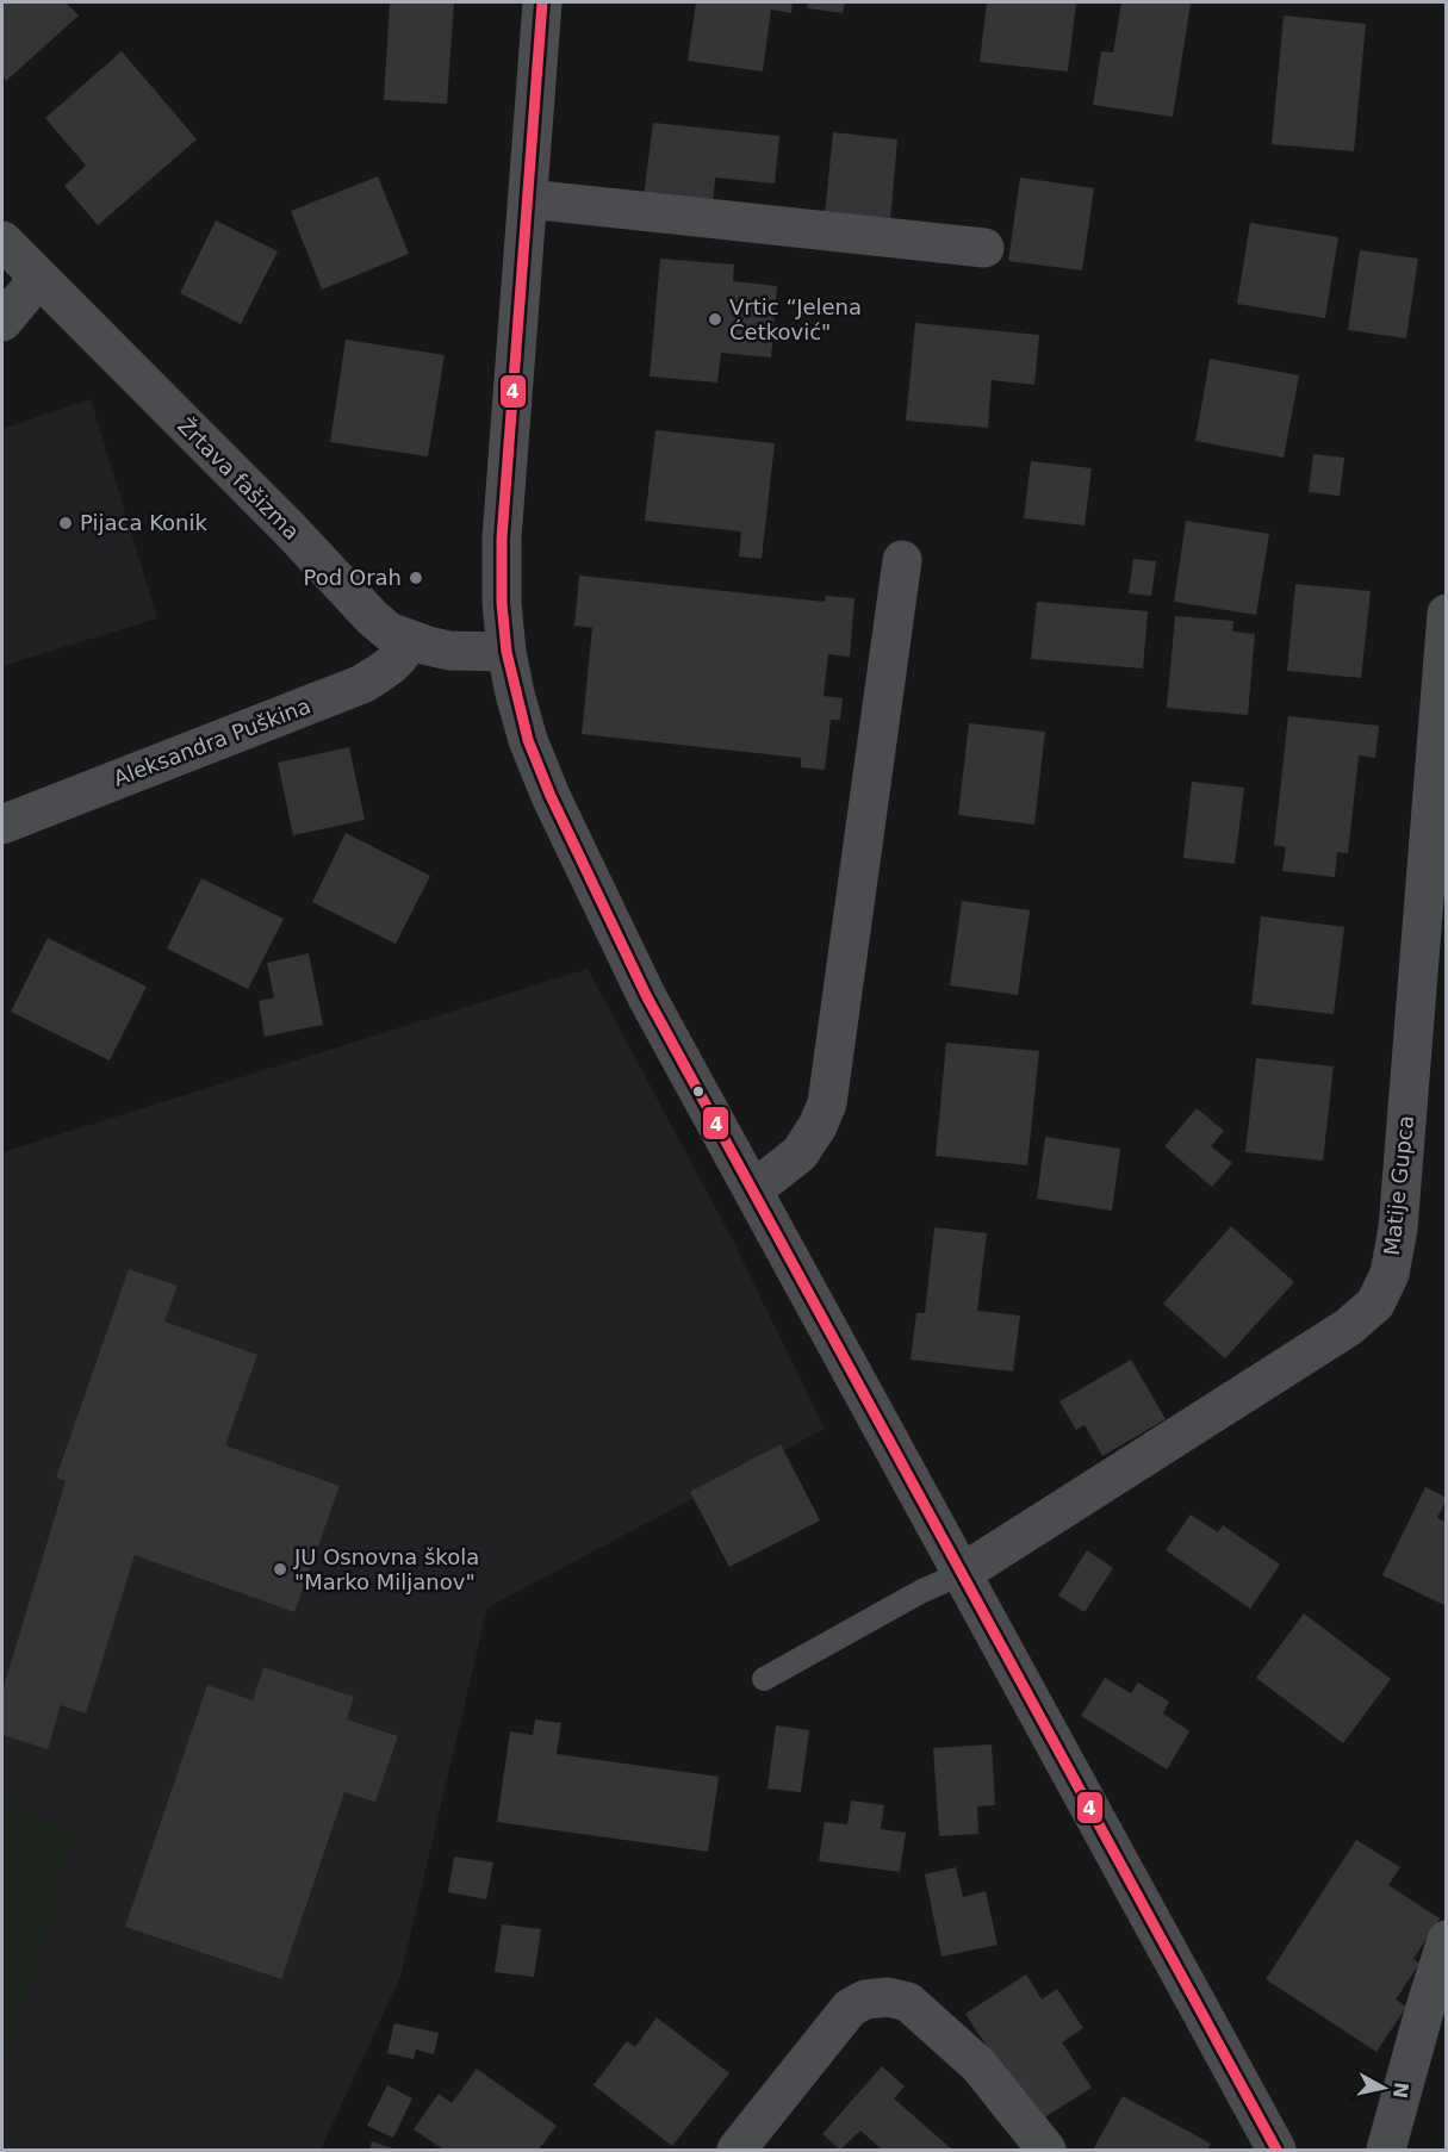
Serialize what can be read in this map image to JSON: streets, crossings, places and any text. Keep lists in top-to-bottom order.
{
  "streets": {
    "street": ["Žrtava fašizma", "Aleksandra Puškina", "Matije Gupca"]
  },
  "crossings": [
    ["Žrtava fašizma", "Aleksandra Puškina"]
  ],
  "places": [
    "Vrtic “Jelena Ćetković\"",
    "Pijaca Konik",
    "Pod Orah",
    "JU Osnovna škola \"Marko Miljanov\""
  ],
  "lines": ["transit line 4"],
  "north": "right"
}
